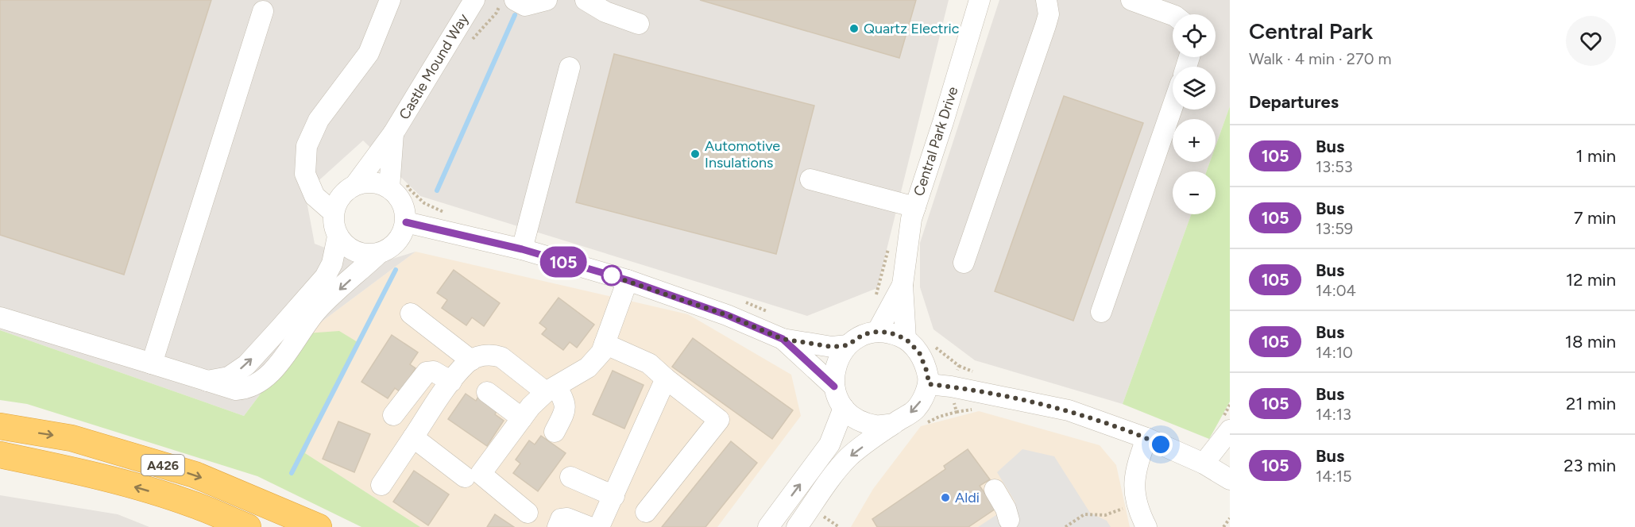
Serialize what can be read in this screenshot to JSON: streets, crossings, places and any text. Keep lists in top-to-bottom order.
{
  "streets": {
    "highway": ["A426"],
    "street": ["Castle Mound Way", "Central Park Drive"]
  },
  "places": ["Quartz Electric", "Automotive Insulations", "Aldi"],
  "lines": ["bus line 105"],
  "page": {
    "on_map": "105",
    "heading": [
      ["Central Park", "Walk · 4 min · 270 m"],
      "Departures"
    ],
    "map_buttons": ["+", "−"],
    "list": [
      {
        "mark": "105",
        "name": "Bus",
        "note": "13:53",
        "value": "1 min"
      },
      {
        "mark": "105",
        "name": "Bus",
        "note": "13:59",
        "value": "7 min"
      },
      {
        "mark": "105",
        "name": "Bus",
        "note": "14:04",
        "value": "12 min"
      },
      {
        "mark": "105",
        "name": "Bus",
        "note": "14:10",
        "value": "18 min"
      },
      {
        "mark": "105",
        "name": "Bus",
        "note": "14:13",
        "value": "21 min"
      },
      {
        "mark": "105",
        "name": "Bus",
        "note": "14:15",
        "value": "23 min"
      }
    ]
  }
}
